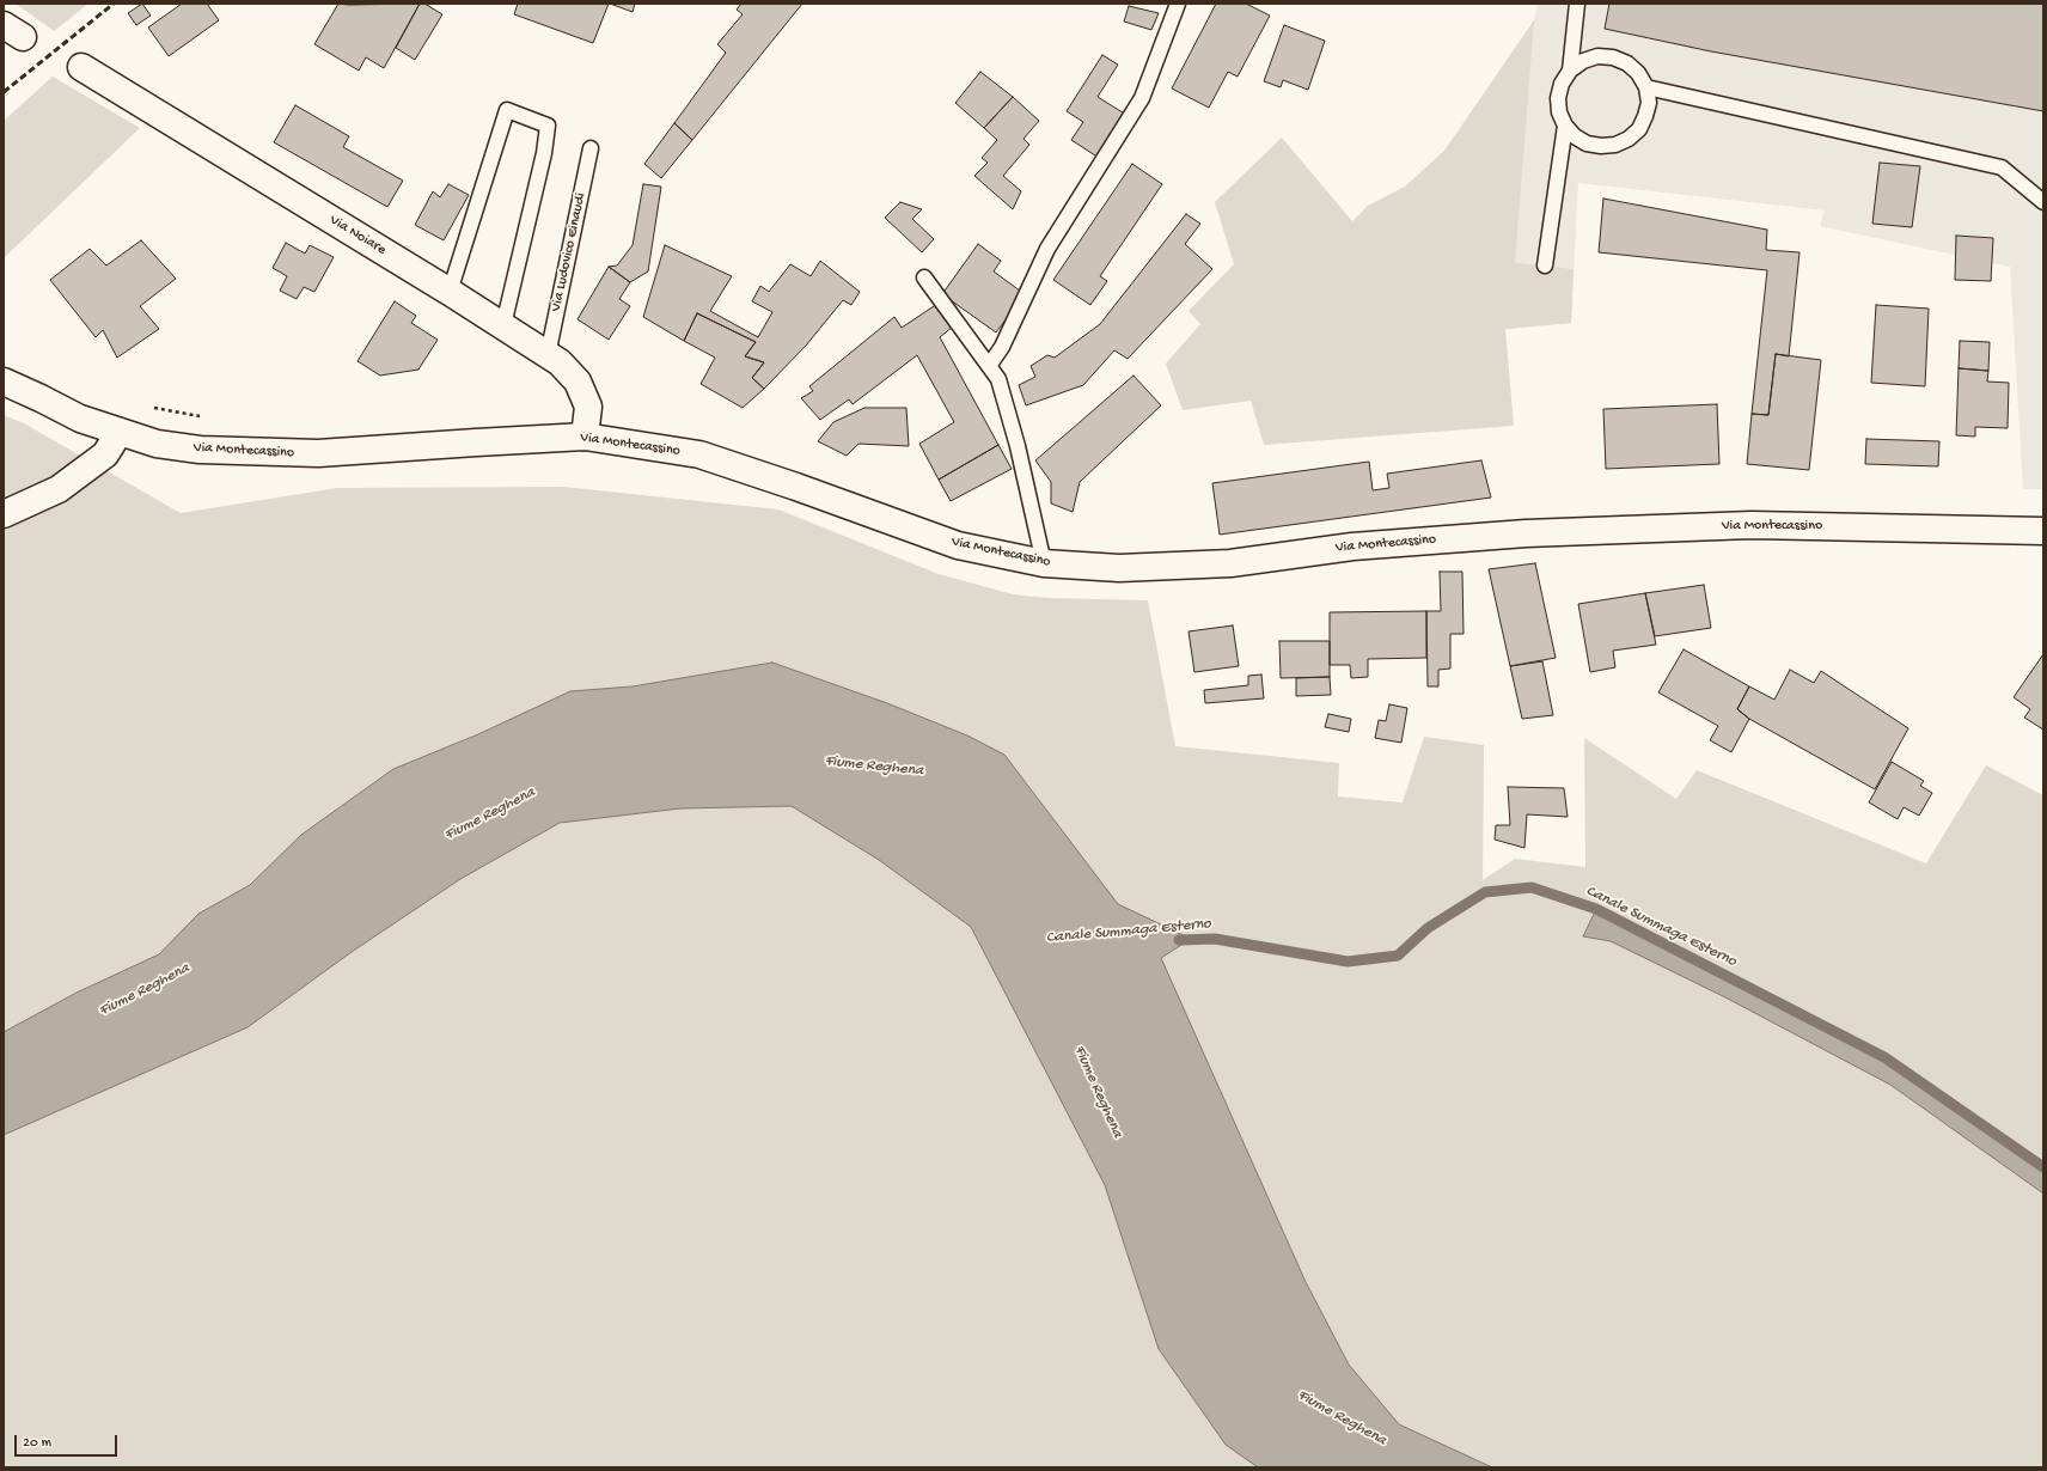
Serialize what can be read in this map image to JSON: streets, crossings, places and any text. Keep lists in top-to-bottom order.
{
  "streets": {
    "street": ["Via Noiare", "Via Montecassino"],
    "lane": ["Via Ludovico Einaudi"]
  },
  "crossings": [
    ["Via Noiare", "Via Ludovico Einaudi"],
    ["Via Noiare", "Via Montecassino"]
  ],
  "water": ["Fiume Reghena", "Canale Summaga Esterno"],
  "scale_bar": "20 m"
}
